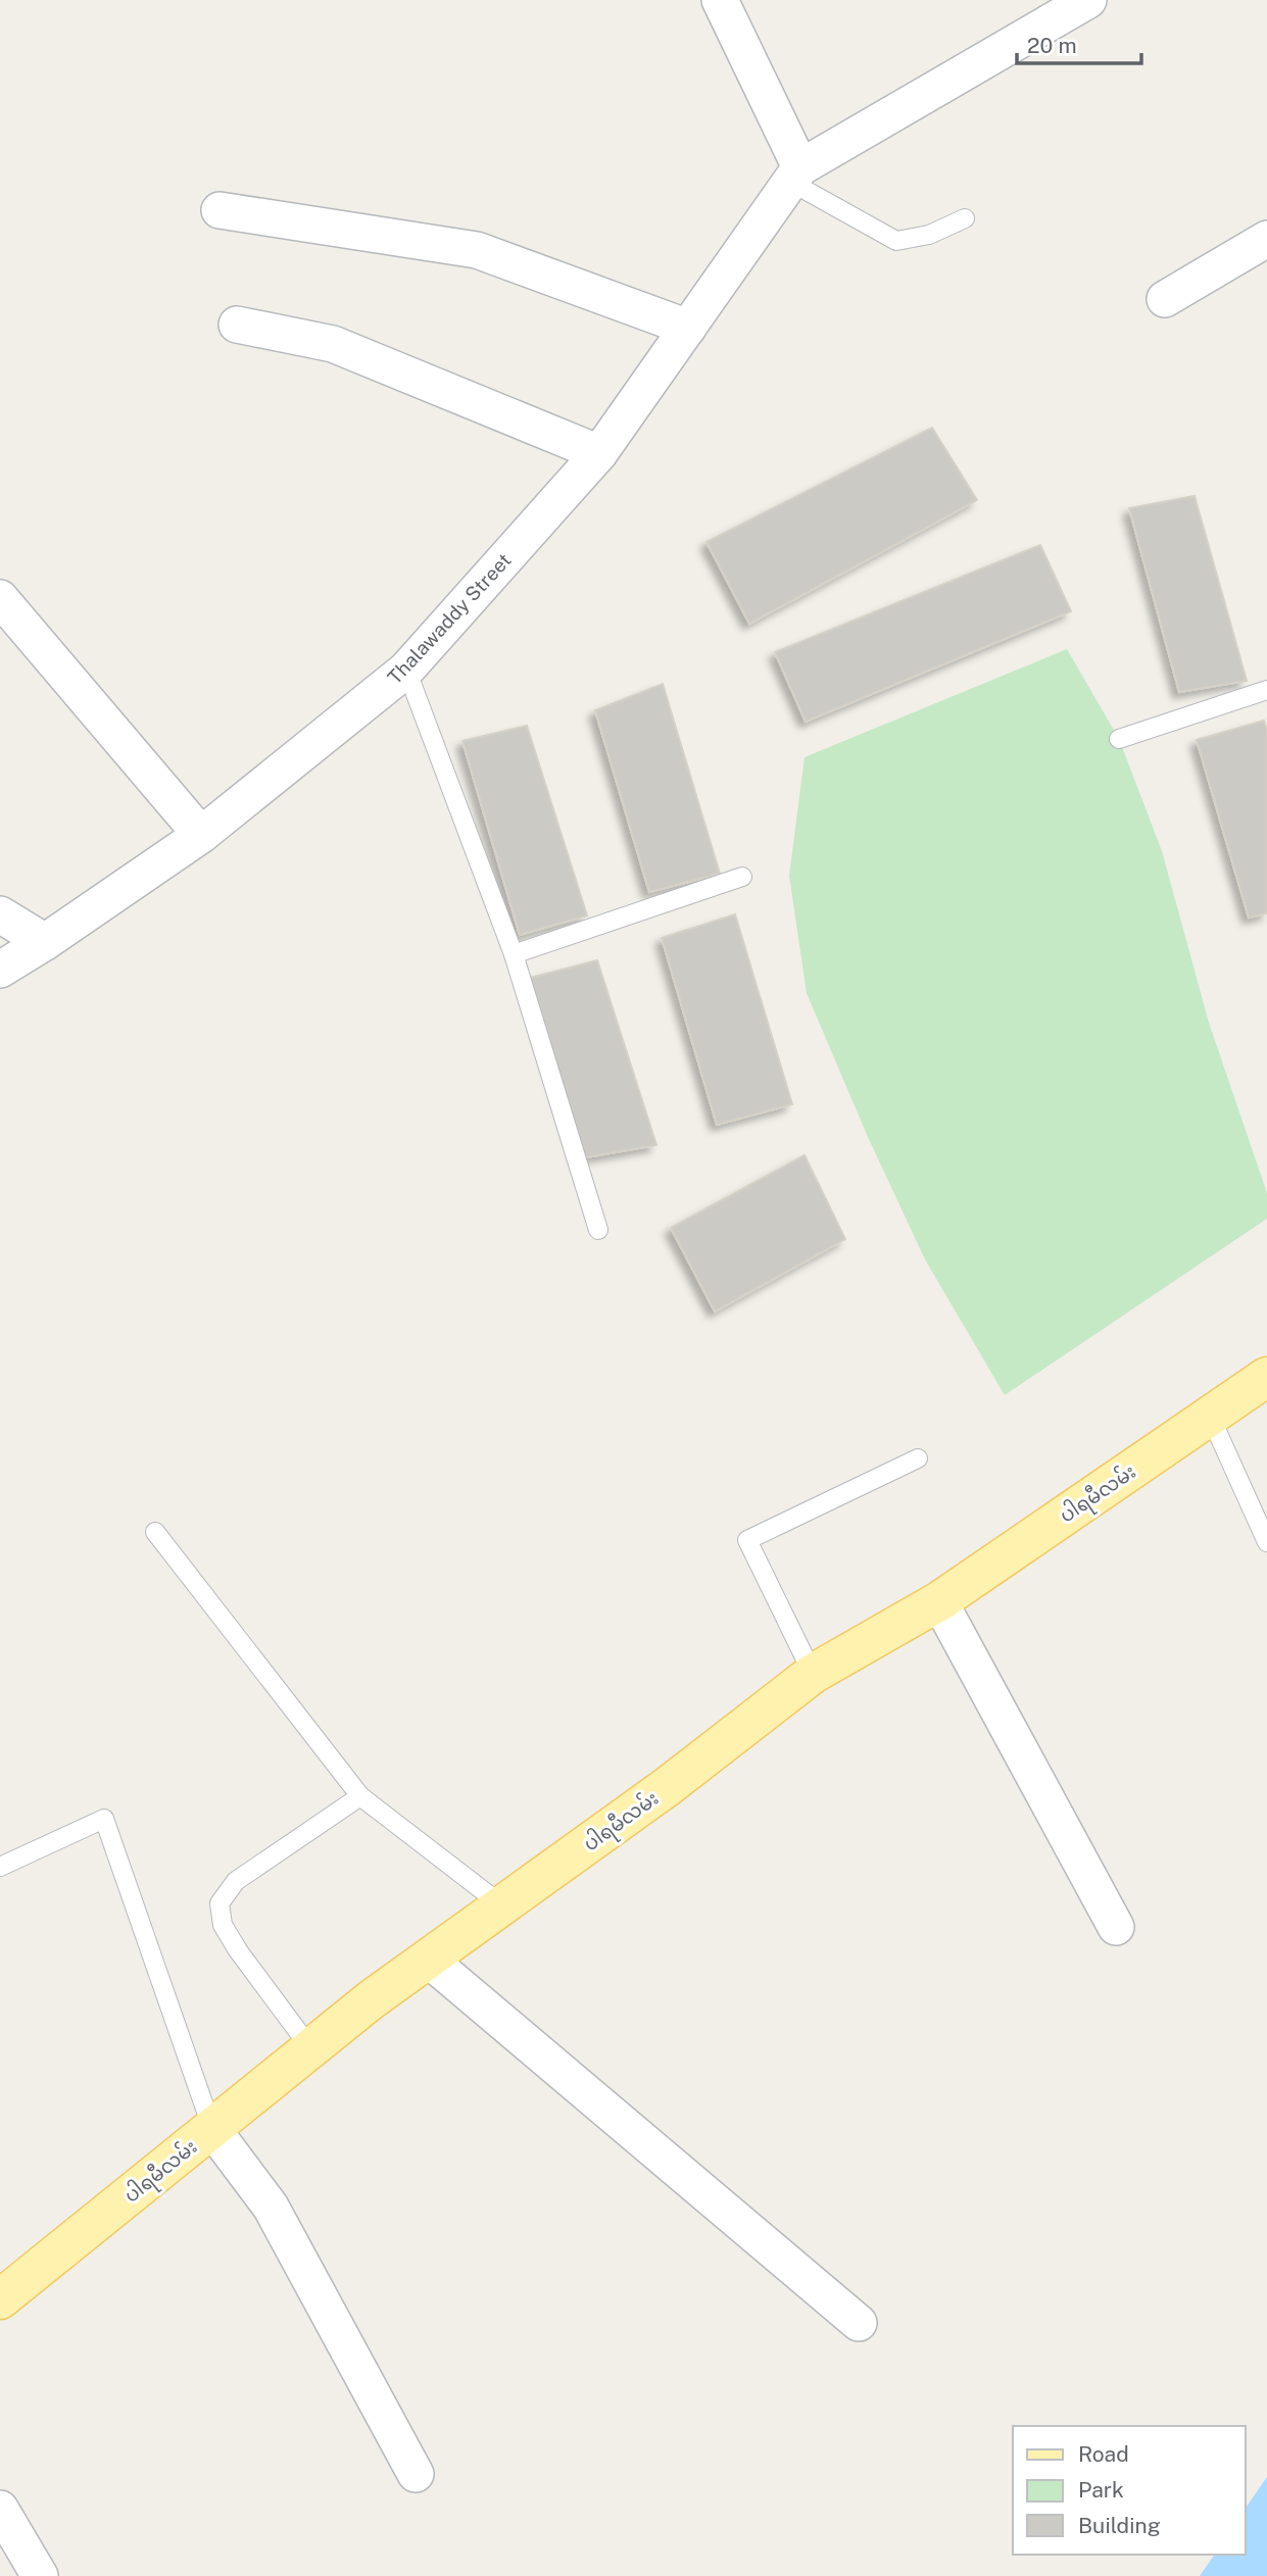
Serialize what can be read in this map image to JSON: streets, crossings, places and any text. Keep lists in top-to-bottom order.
{
  "streets": {
    "main road": ["ပါရမီလမ်း"],
    "street": ["Thalawaddy Street"]
  },
  "legend": ["Road", "Park", "Building"],
  "scale_bar": "20 m"
}
